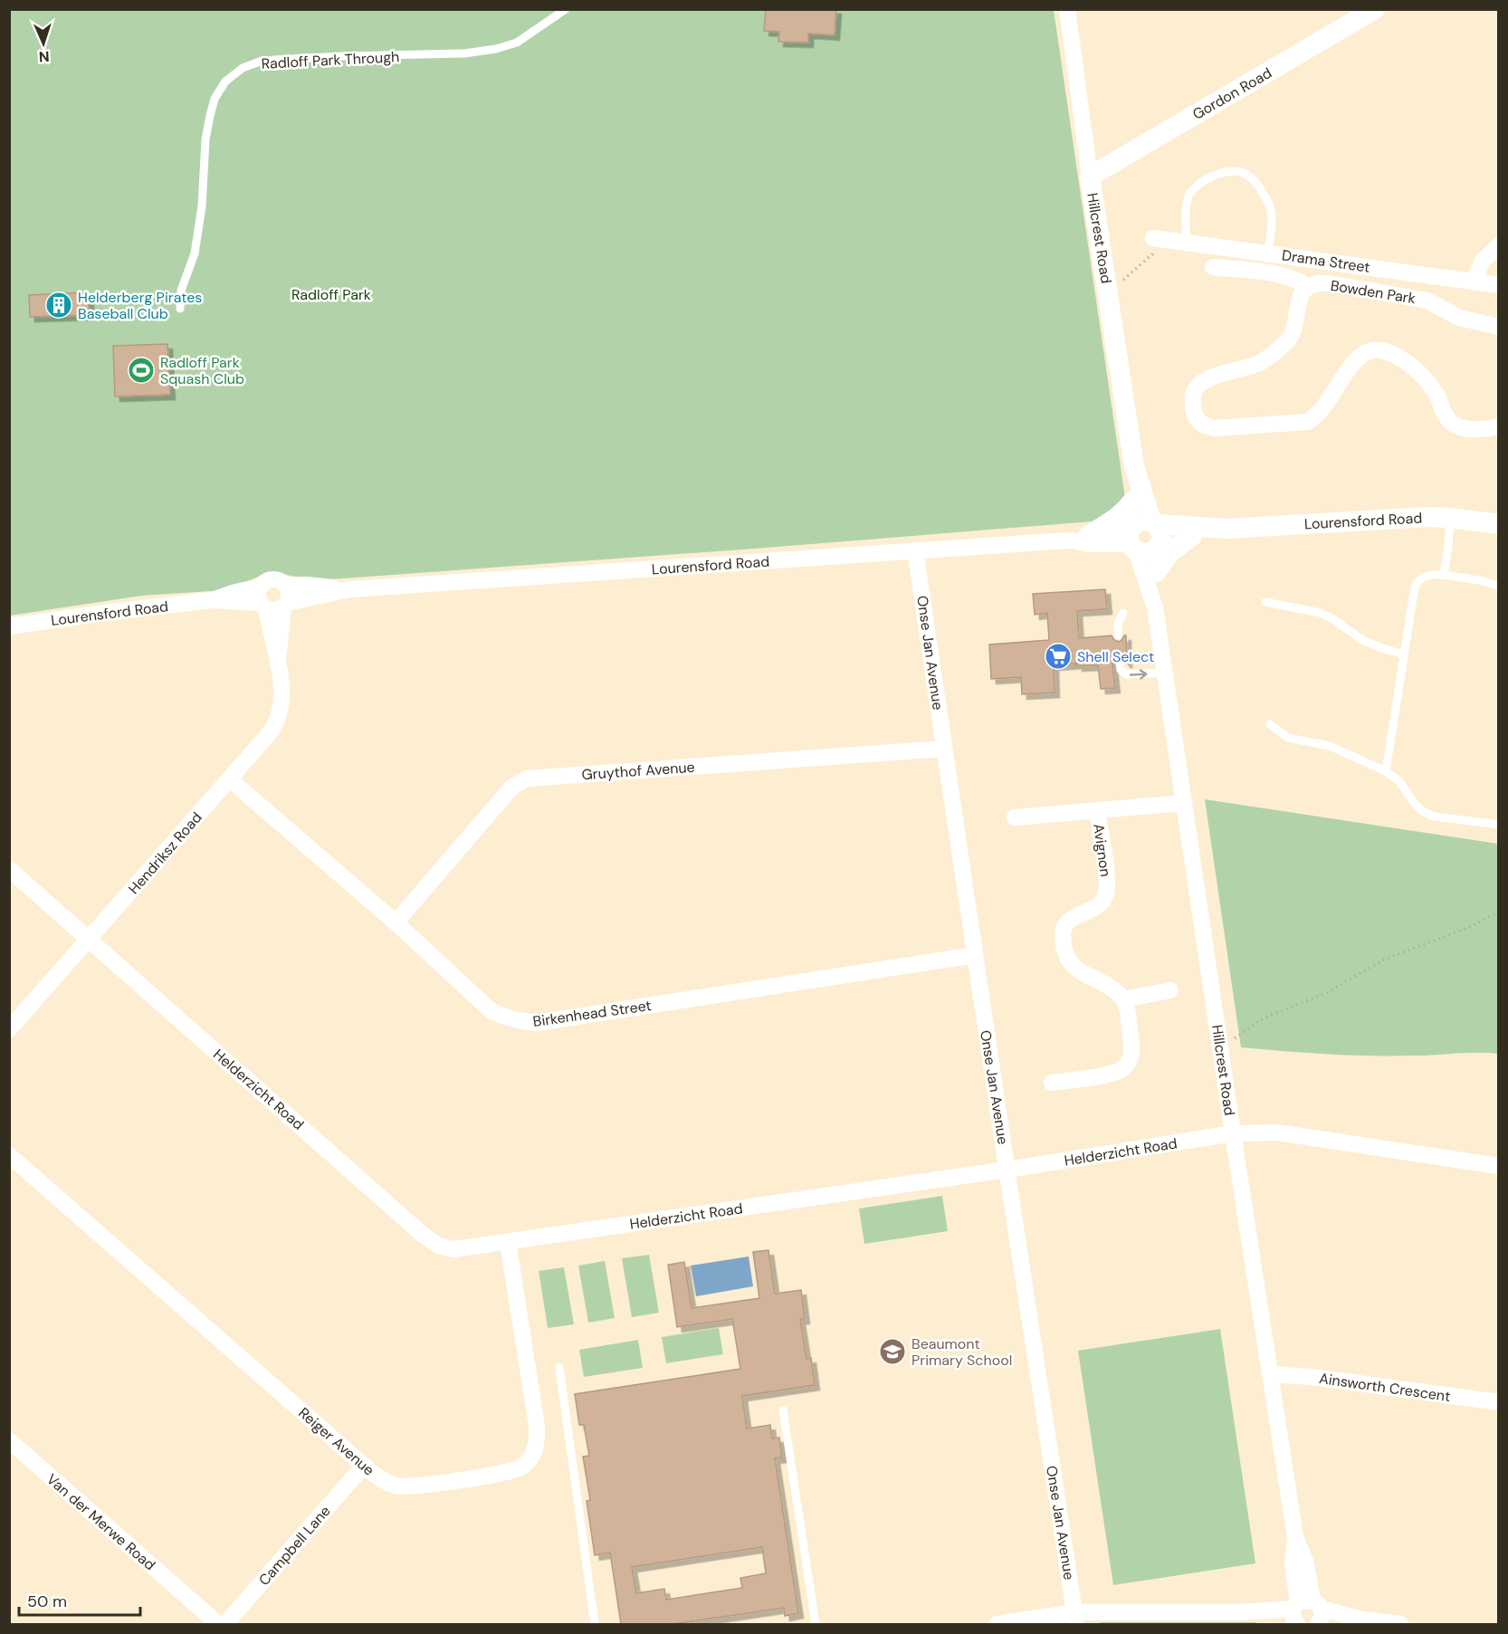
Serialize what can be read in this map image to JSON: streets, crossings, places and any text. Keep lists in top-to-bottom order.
{
  "streets": {
    "street": [
      "Gordon Road",
      "Hillcrest Road",
      "Drama Street",
      "Bowden Park",
      "Lourensford Road",
      "Onse Jan Avenue",
      "Gruythof Avenue",
      "Avignon",
      "Hendriksz Road",
      "Birkenhead Street",
      "Helderzicht Road",
      "Ainsworth Crescent",
      "Reiger Avenue",
      "Van der Merwe Road",
      "Campbell Lane"
    ],
    "lane": ["Radloff Park Through"]
  },
  "crossings": [
    ["Gordon Road", "Hillcrest Road"],
    ["Hillcrest Road", "Lourensford Road"],
    ["Hillcrest Road", "Avignon"],
    ["Hillcrest Road", "Helderzicht Road"],
    ["Hillcrest Road", "Ainsworth Crescent"],
    ["Lourensford Road", "Onse Jan Avenue"],
    ["Lourensford Road", "Hendriksz Road"],
    ["Onse Jan Avenue", "Gruythof Avenue"],
    ["Onse Jan Avenue", "Birkenhead Street"],
    ["Onse Jan Avenue", "Helderzicht Road"],
    ["Gruythof Avenue", "Birkenhead Street"],
    ["Hendriksz Road", "Birkenhead Street"],
    ["Hendriksz Road", "Helderzicht Road"],
    ["Helderzicht Road", "Reiger Avenue"],
    ["Reiger Avenue", "Campbell Lane"]
  ],
  "parks": ["Radloff Park"],
  "places": {
    "building": ["Helderberg Pirates Baseball Club"],
    "sports": ["Radloff Park Squash Club"],
    "supermarket": ["Shell Select"],
    "school or university": ["Beaumont Primary School"]
  },
  "scale_bar": "50 m",
  "north": "bottom"
}
